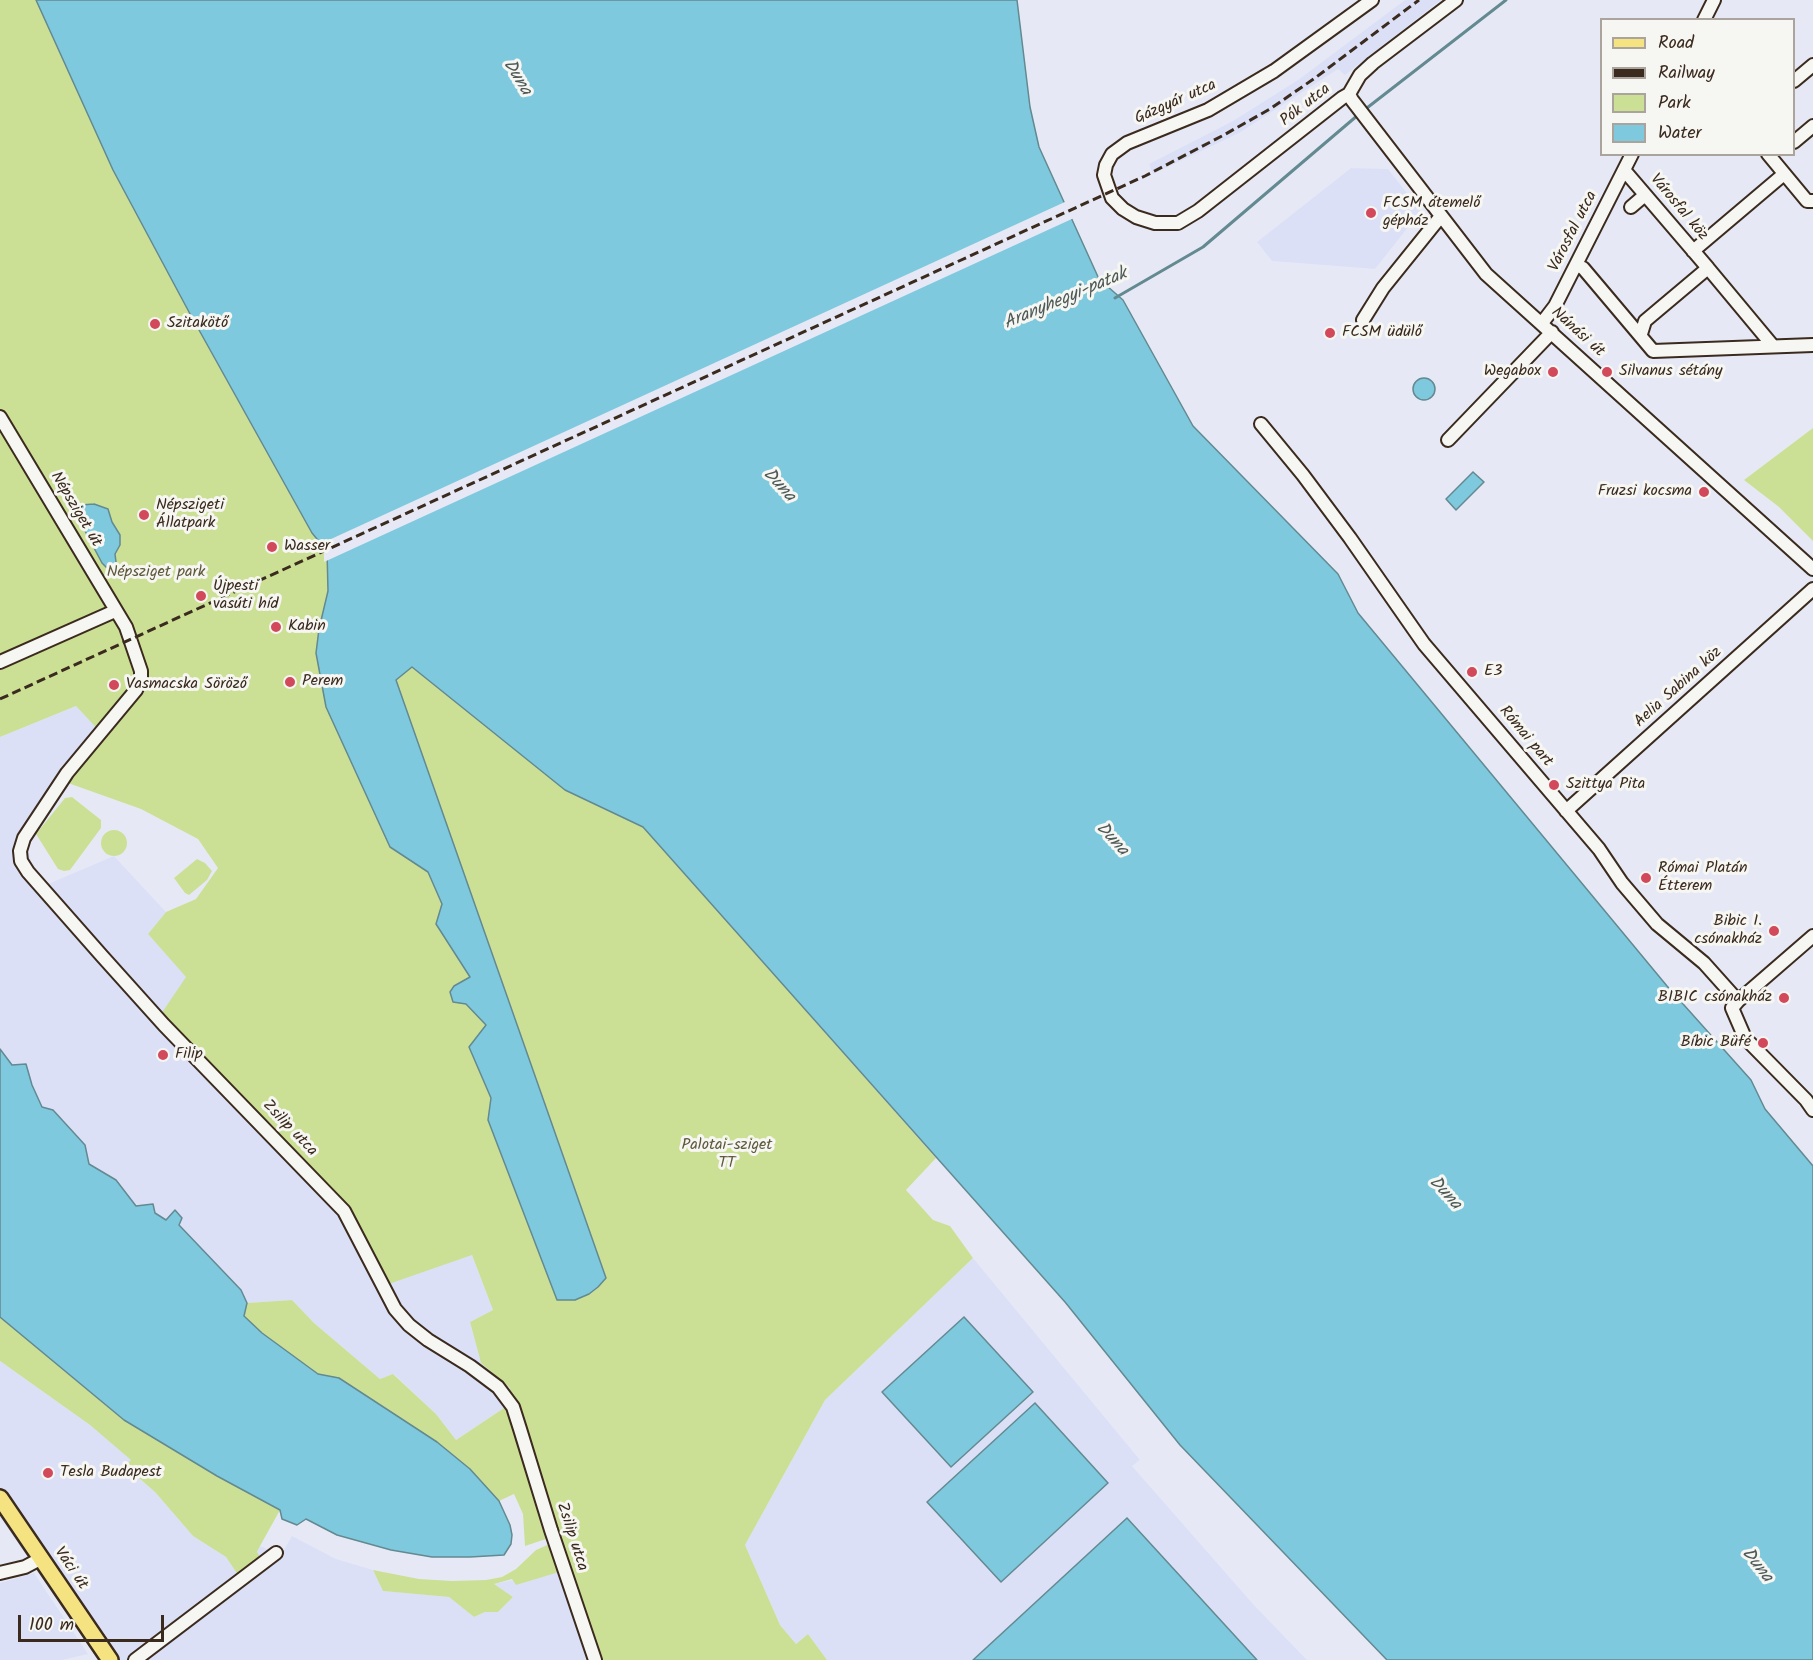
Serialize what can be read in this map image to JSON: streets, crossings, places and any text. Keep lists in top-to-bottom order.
{
  "streets": {
    "main road": ["Váci út"],
    "street": [
      "Gázgyár utca",
      "Pók utca",
      "Városfal köz",
      "Városfal utca",
      "Nánási út",
      "Népsziget út",
      "Aelia Sabina köz",
      "Római part",
      "Zsilip utca"
    ]
  },
  "crossings": [
    ["Gázgyár utca", "Pók utca"],
    ["Pók utca", "Nánási út"],
    ["Városfal köz", "Városfal utca"],
    ["Városfal utca", "Nánási út"],
    ["Népsziget út", "Zsilip utca"],
    ["Aelia Sabina köz", "Római part"]
  ],
  "water": ["Duna", "Aranyhegyi-patak"],
  "parks": ["Népsziget park", "Palotai-sziget TT"],
  "places": [
    "FCSM átemelő gépház",
    "Szitakötő",
    "FCSM üdülő",
    "Wegabox",
    "Silvanus sétány",
    "Fruzsi kocsma",
    "Népszigeti Állatpark",
    "Wasser",
    "Újpesti vasúti híd",
    "Kabin",
    "E3",
    "Perem",
    "Vasmacska Söröző",
    "Szittya Pita",
    "Római Platán Étterem",
    "Bibic I. csónakház",
    "BIBIC csónakház",
    "Bíbic Büfé",
    "Filip",
    "Tesla Budapest"
  ],
  "legend": [
    "Road",
    "Railway",
    "Park",
    "Water"
  ],
  "scale_bar": "100 m"
}
